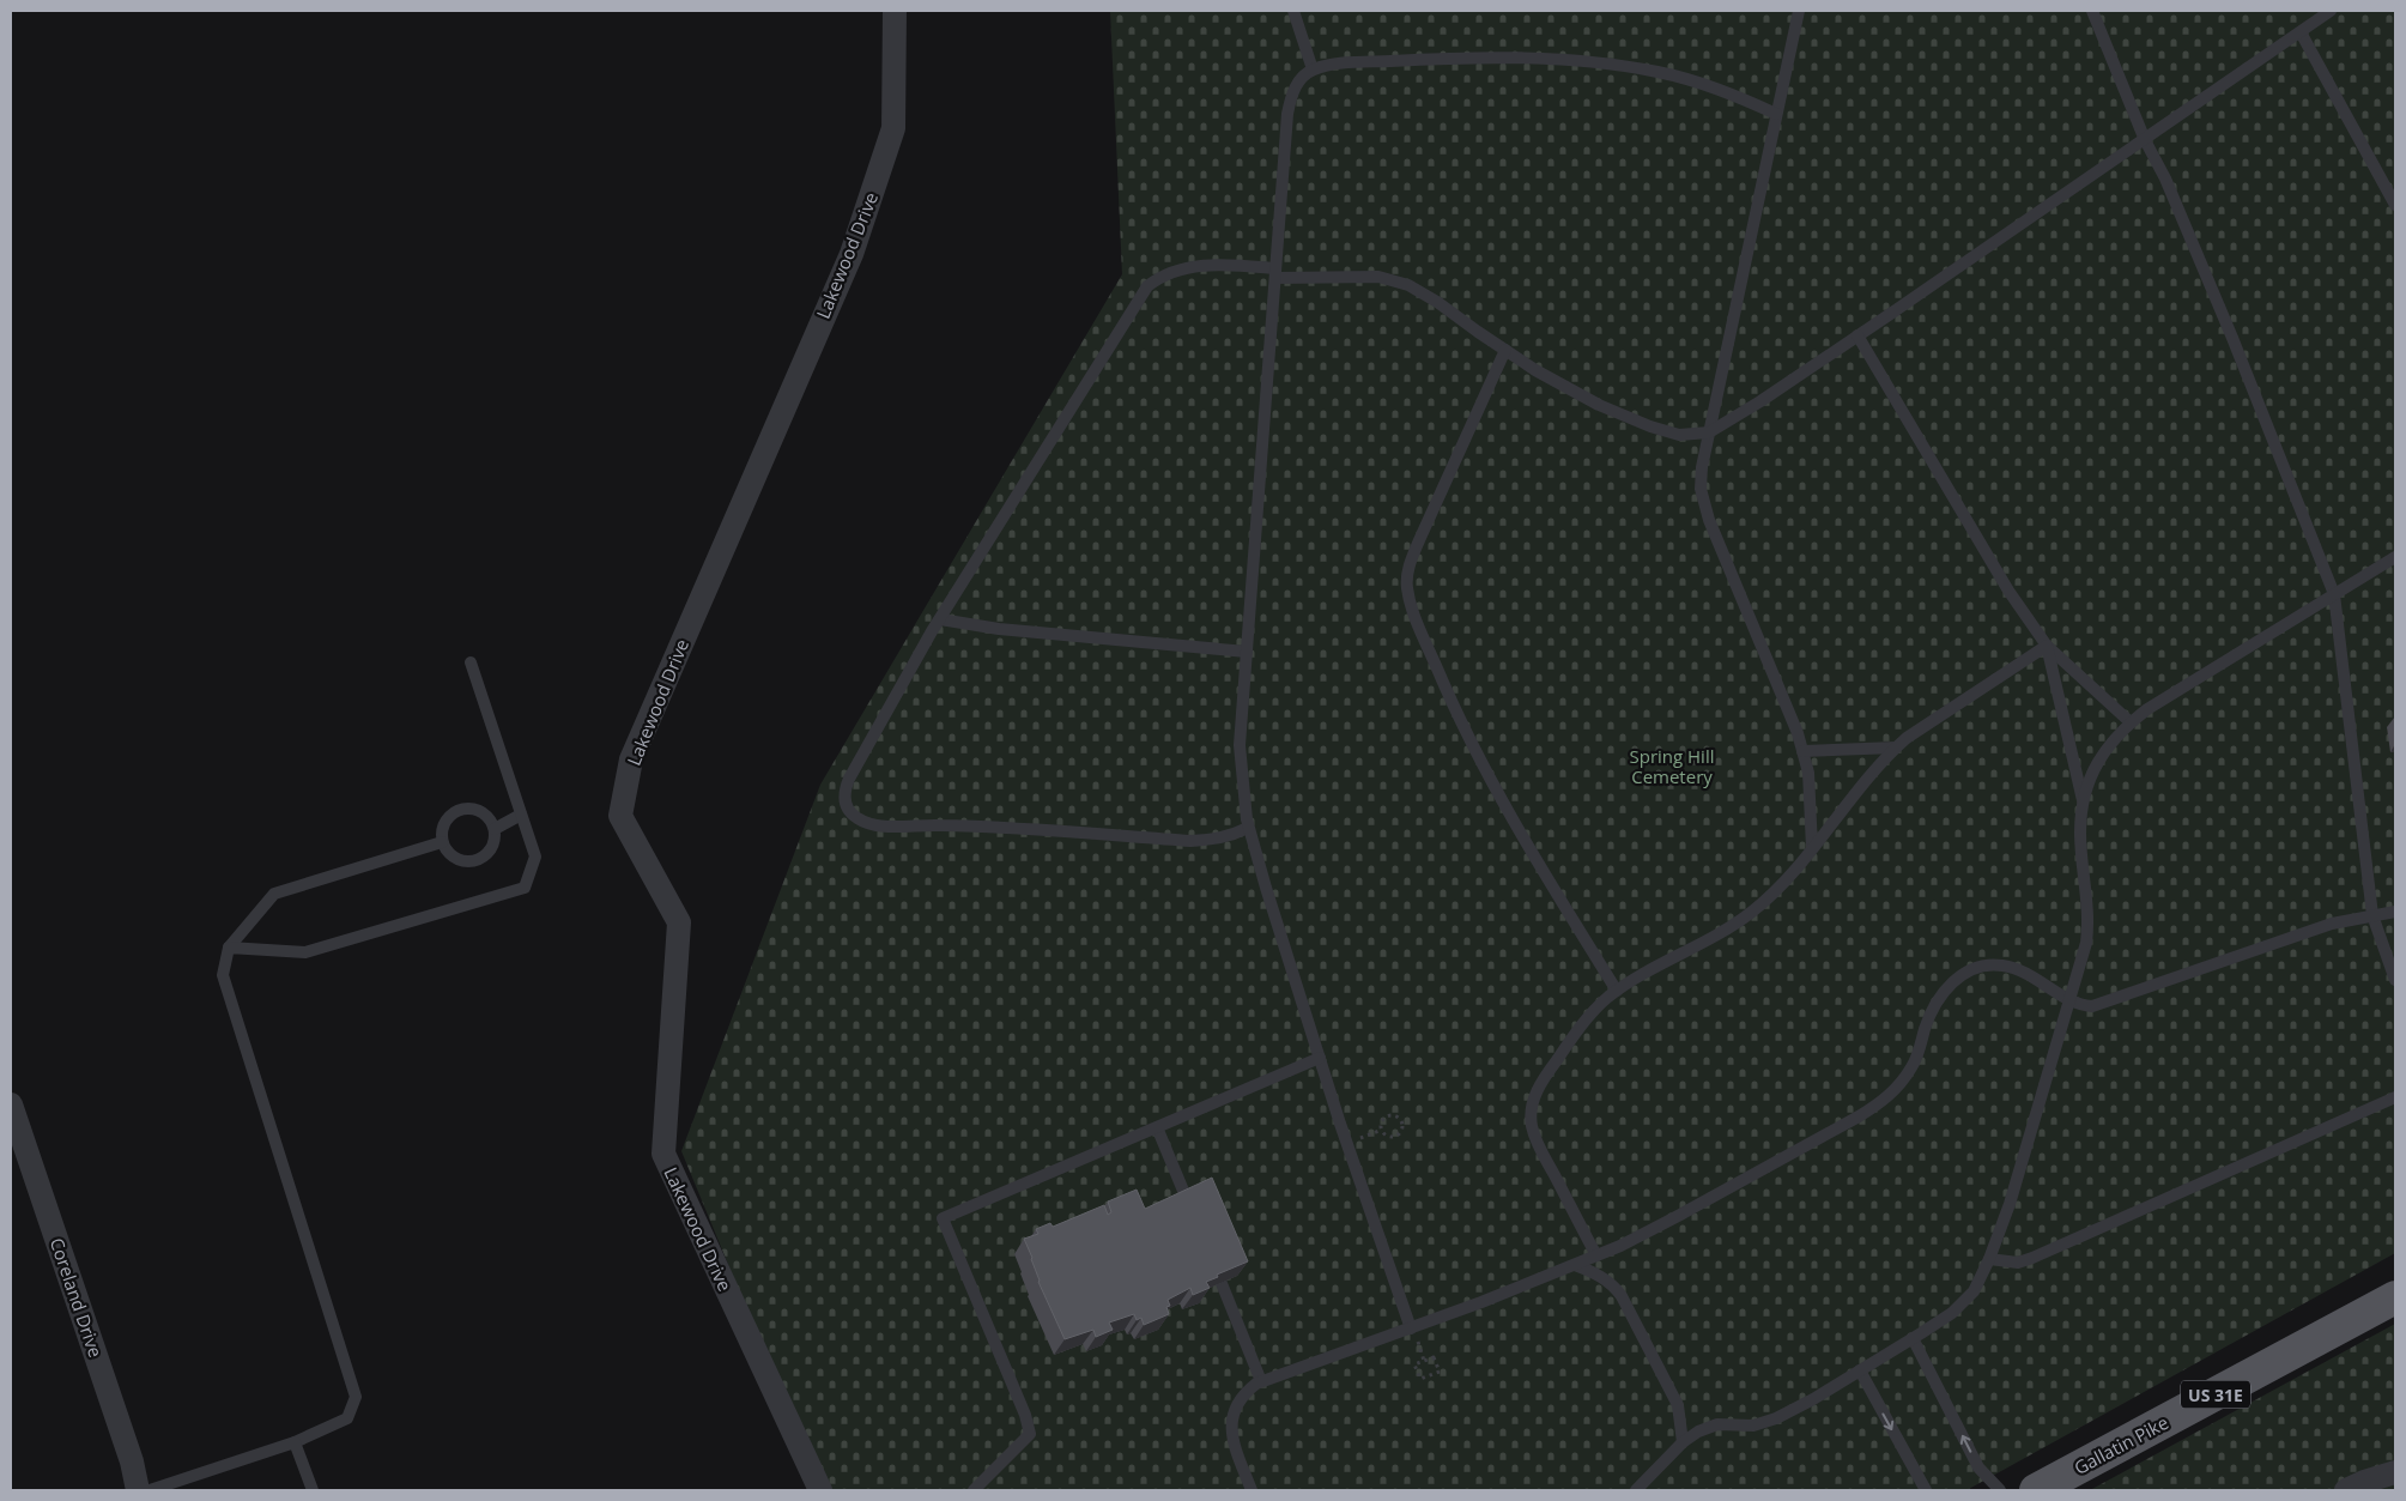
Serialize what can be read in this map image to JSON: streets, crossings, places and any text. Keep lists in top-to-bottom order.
{
  "streets": {
    "main road": ["US 31E", "Gallatin Pike"],
    "street": ["Lakewood Drive", "Coreland Drive"]
  },
  "parks": ["Spring Hill Cemetery"]
}
